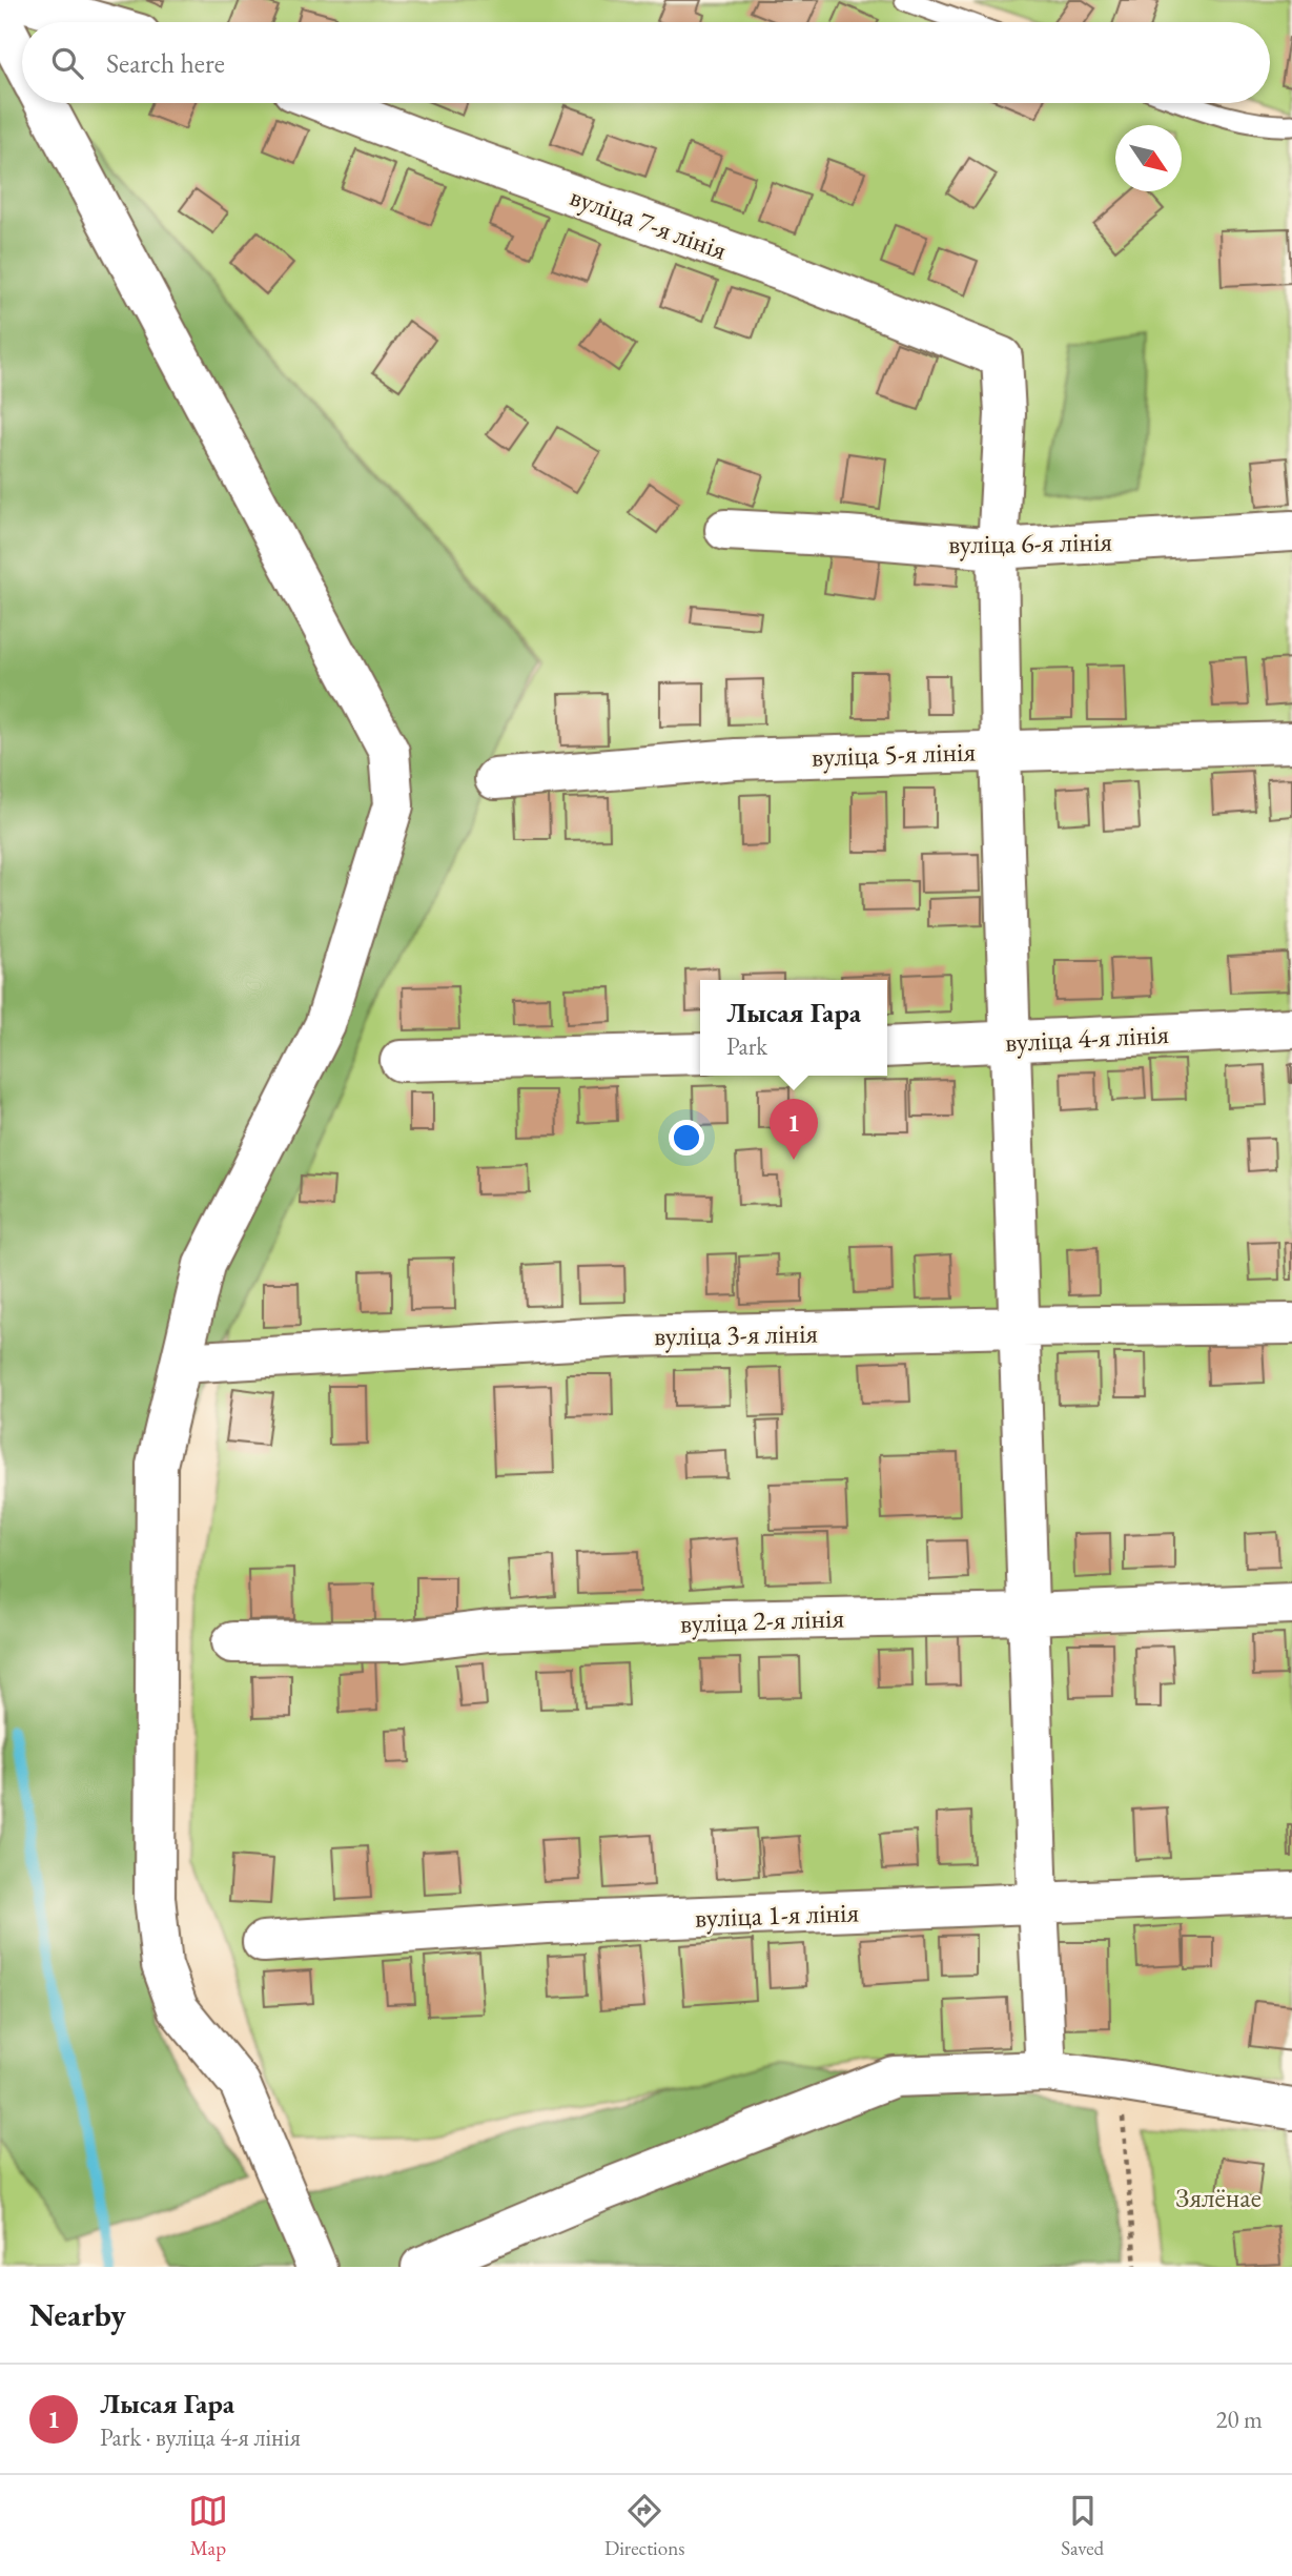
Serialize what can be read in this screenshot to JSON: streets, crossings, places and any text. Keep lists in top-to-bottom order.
{
  "streets": {
    "street": [
      "вуліца 7-я лінія",
      "вуліца 6-я лінія",
      "вуліца 5-я лінія",
      "вуліца 4-я лінія",
      "вуліца 3-я лінія",
      "вуліца 2-я лінія",
      "вуліца 1-я лінія"
    ]
  },
  "crossings": [
    ["вуліца 7-я лінія", "вуліца 6-я лінія"]
  ],
  "parks": ["Зялёнае"],
  "north": "bottom right",
  "page": {
    "search": "Search here",
    "popup": ["Лысая Гара", "Park"],
    "pins": "1",
    "heading": "Nearby",
    "list": [
      {
        "mark": "1",
        "name": "Лысая Гара",
        "note": "Park · вуліца 4-я лінія",
        "value": "20 m"
      }
    ],
    "nav": ["Map", "Directions", "Saved"]
  }
}
